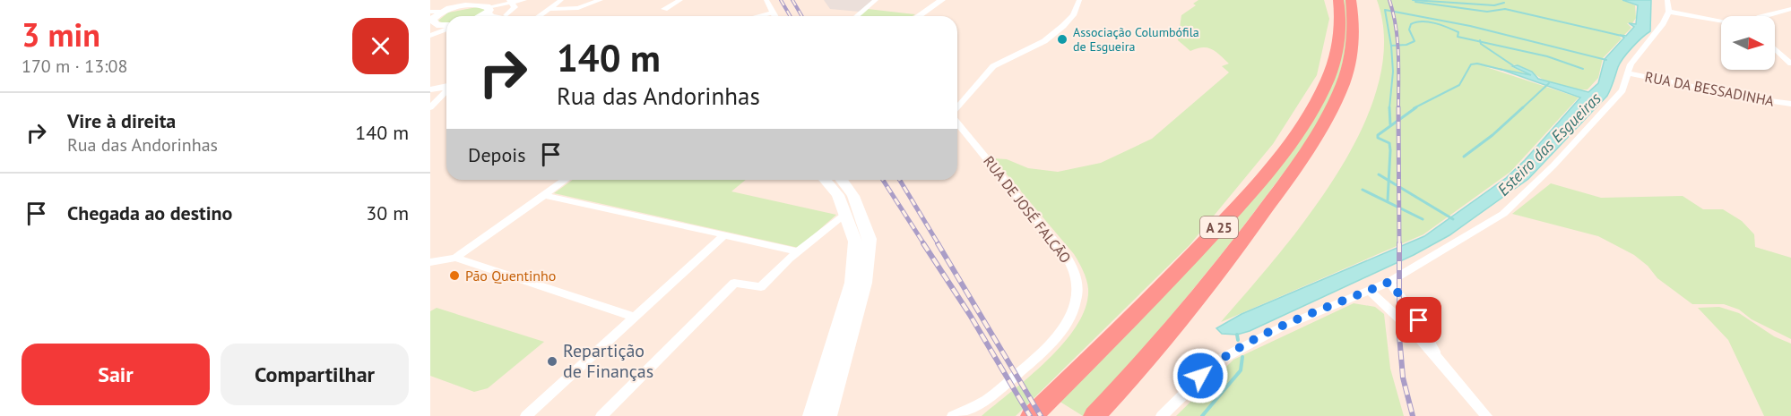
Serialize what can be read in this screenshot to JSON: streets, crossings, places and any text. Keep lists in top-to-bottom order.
{
  "streets": {
    "highway": ["A 25"],
    "street": ["RUA DA BESSADINHA", "RUA DE JOSÉ FALCÃO"]
  },
  "water": ["Esteiro das Esgueiras"],
  "places": ["Associação Columbófila de Esgueira", "Pão Quentinho", "Repartição de Finanças"],
  "north": "right",
  "page": {
    "heading": ["3 min", "170 m · 13:08"],
    "turn": ["140 m", "Rua das Andorinhas"],
    "list": [
      {
        "name": "Vire à direita",
        "note": "Rua das Andorinhas",
        "value": "140 m"
      },
      {
        "name": "Chegada ao destino",
        "value": "30 m"
      }
    ],
    "then": "Depois",
    "buttons": ["Sair", "Compartilhar"]
  }
}
